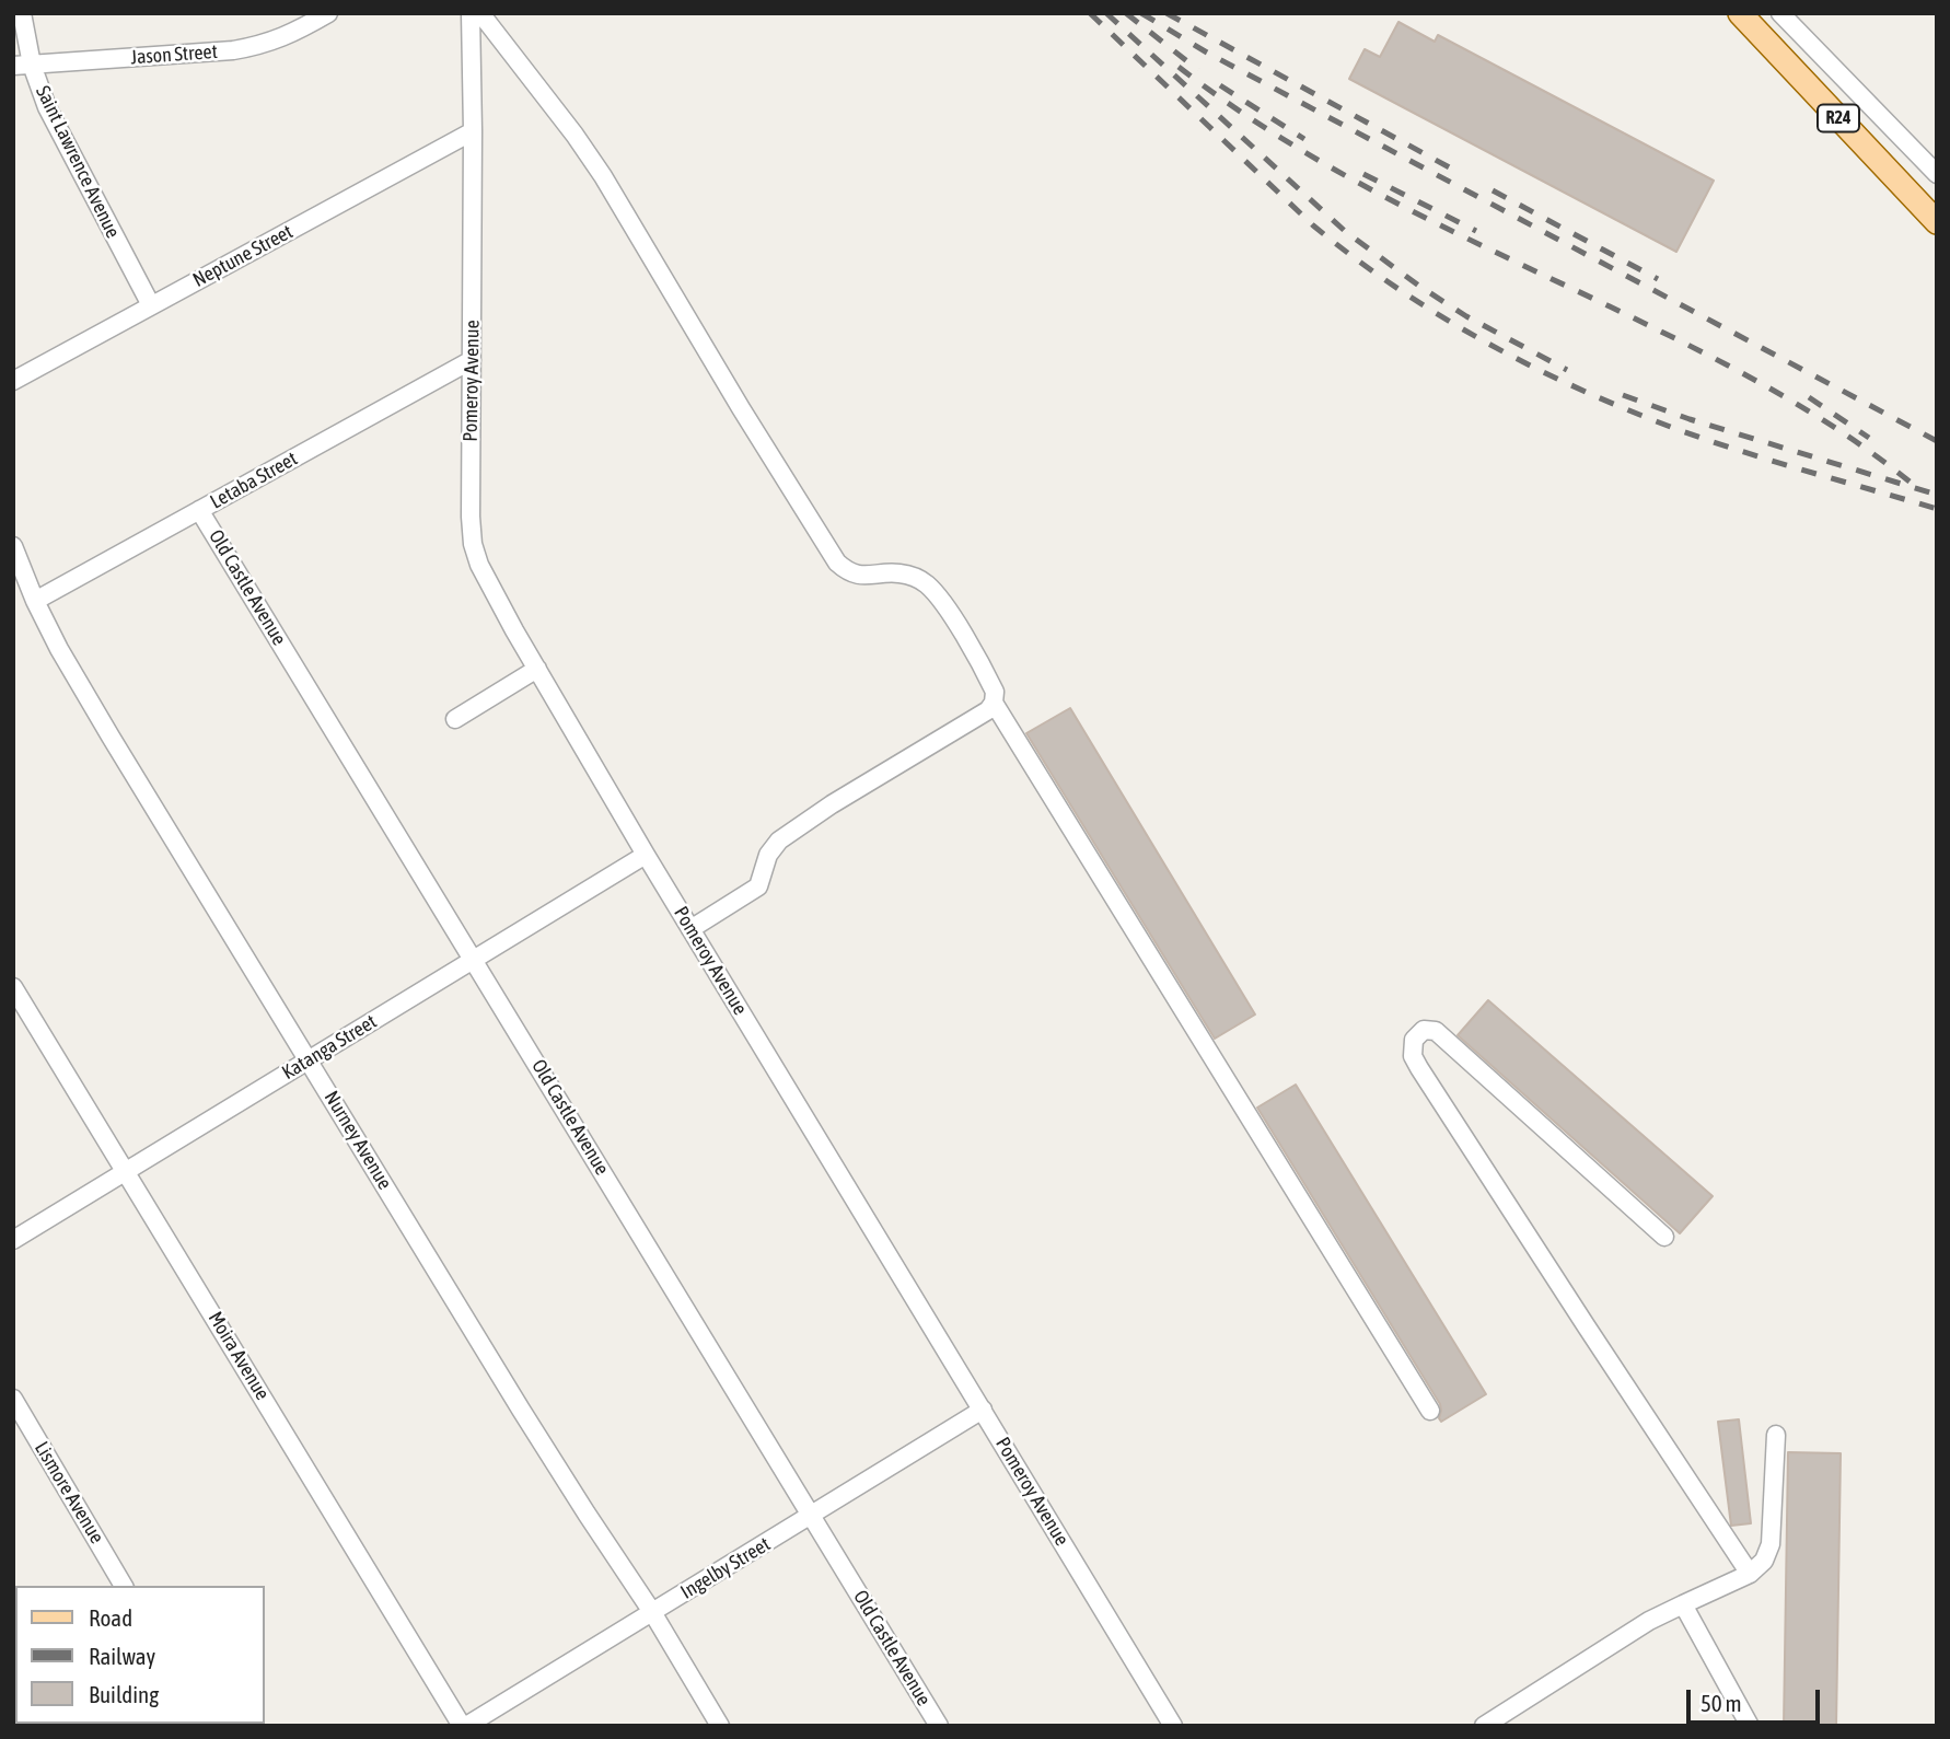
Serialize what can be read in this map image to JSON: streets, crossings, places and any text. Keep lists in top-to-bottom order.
{
  "streets": {
    "main road": ["R24"],
    "street": [
      "Jason Street",
      "Saint Lawrence Avenue",
      "Neptune Street",
      "Pomeroy Avenue",
      "Letaba Street",
      "Old Castle Avenue",
      "Katanga Street",
      "Nurney Avenue",
      "Moira Avenue",
      "Lismore Avenue",
      "Ingelby Street"
    ]
  },
  "crossings": [
    ["Jason Street", "Saint Lawrence Avenue"],
    ["Saint Lawrence Avenue", "Neptune Street"],
    ["Neptune Street", "Pomeroy Avenue"],
    ["Pomeroy Avenue", "Letaba Street"],
    ["Pomeroy Avenue", "Katanga Street"],
    ["Pomeroy Avenue", "Ingelby Street"],
    ["Letaba Street", "Old Castle Avenue"],
    ["Letaba Street", "Nurney Avenue"],
    ["Old Castle Avenue", "Katanga Street"],
    ["Old Castle Avenue", "Ingelby Street"],
    ["Katanga Street", "Nurney Avenue"],
    ["Katanga Street", "Moira Avenue"],
    ["Nurney Avenue", "Ingelby Street"],
    ["Moira Avenue", "Ingelby Street"]
  ],
  "legend": ["Road", "Railway", "Building"],
  "scale_bar": "50 m"
}
